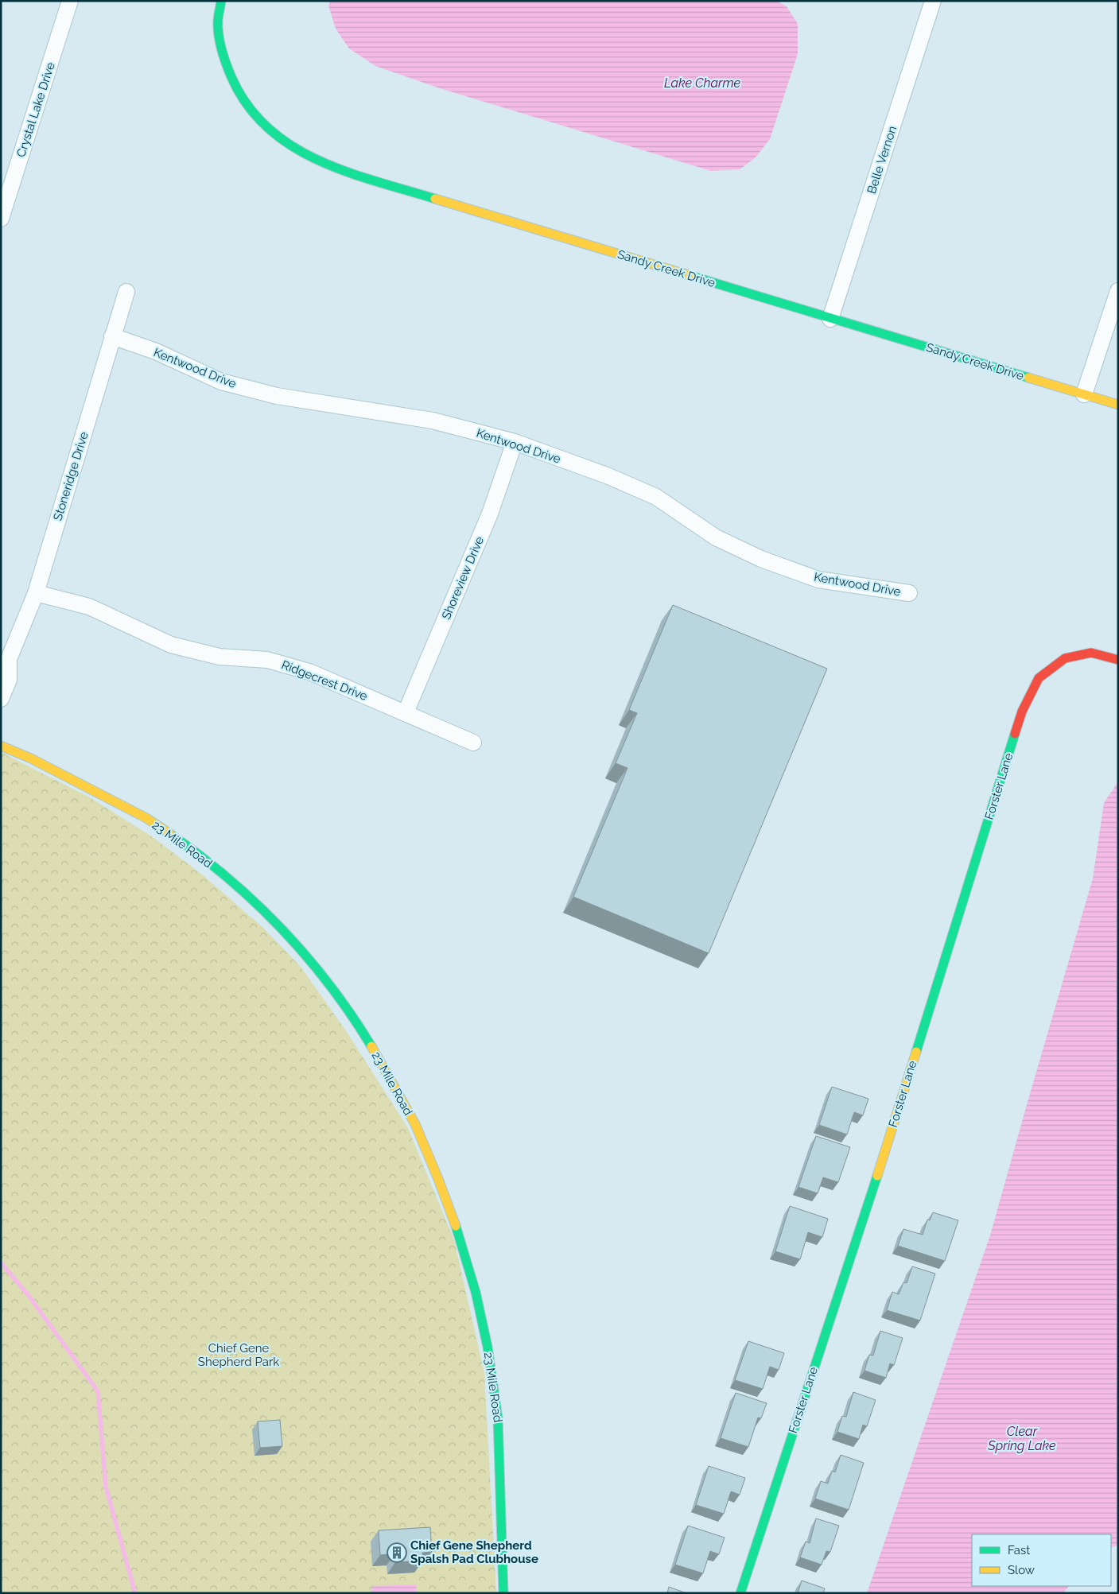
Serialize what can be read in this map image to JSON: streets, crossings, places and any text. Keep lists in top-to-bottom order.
{
  "streets": {
    "street": [
      "Crystal Lake Drive",
      "Belle Vernon",
      "Sandy Creek Drive",
      "Kentwood Drive",
      "Stoneridge Drive",
      "Shoreview Drive",
      "Ridgecrest Drive",
      "Forster Lane",
      "23 Mile Road"
    ]
  },
  "crossings": [
    ["Belle Vernon", "Sandy Creek Drive"],
    ["Kentwood Drive", "Stoneridge Drive"],
    ["Kentwood Drive", "Shoreview Drive"],
    ["Stoneridge Drive", "Ridgecrest Drive"],
    ["Shoreview Drive", "Ridgecrest Drive"]
  ],
  "water": ["Lake Charme", "Clear Spring Lake"],
  "parks": ["Chief Gene Shepherd Park"],
  "places": {
    "building": ["Chief Gene Shepherd Spalsh Pad Clubhouse"]
  },
  "legend": ["Fast", "Slow"]
}
